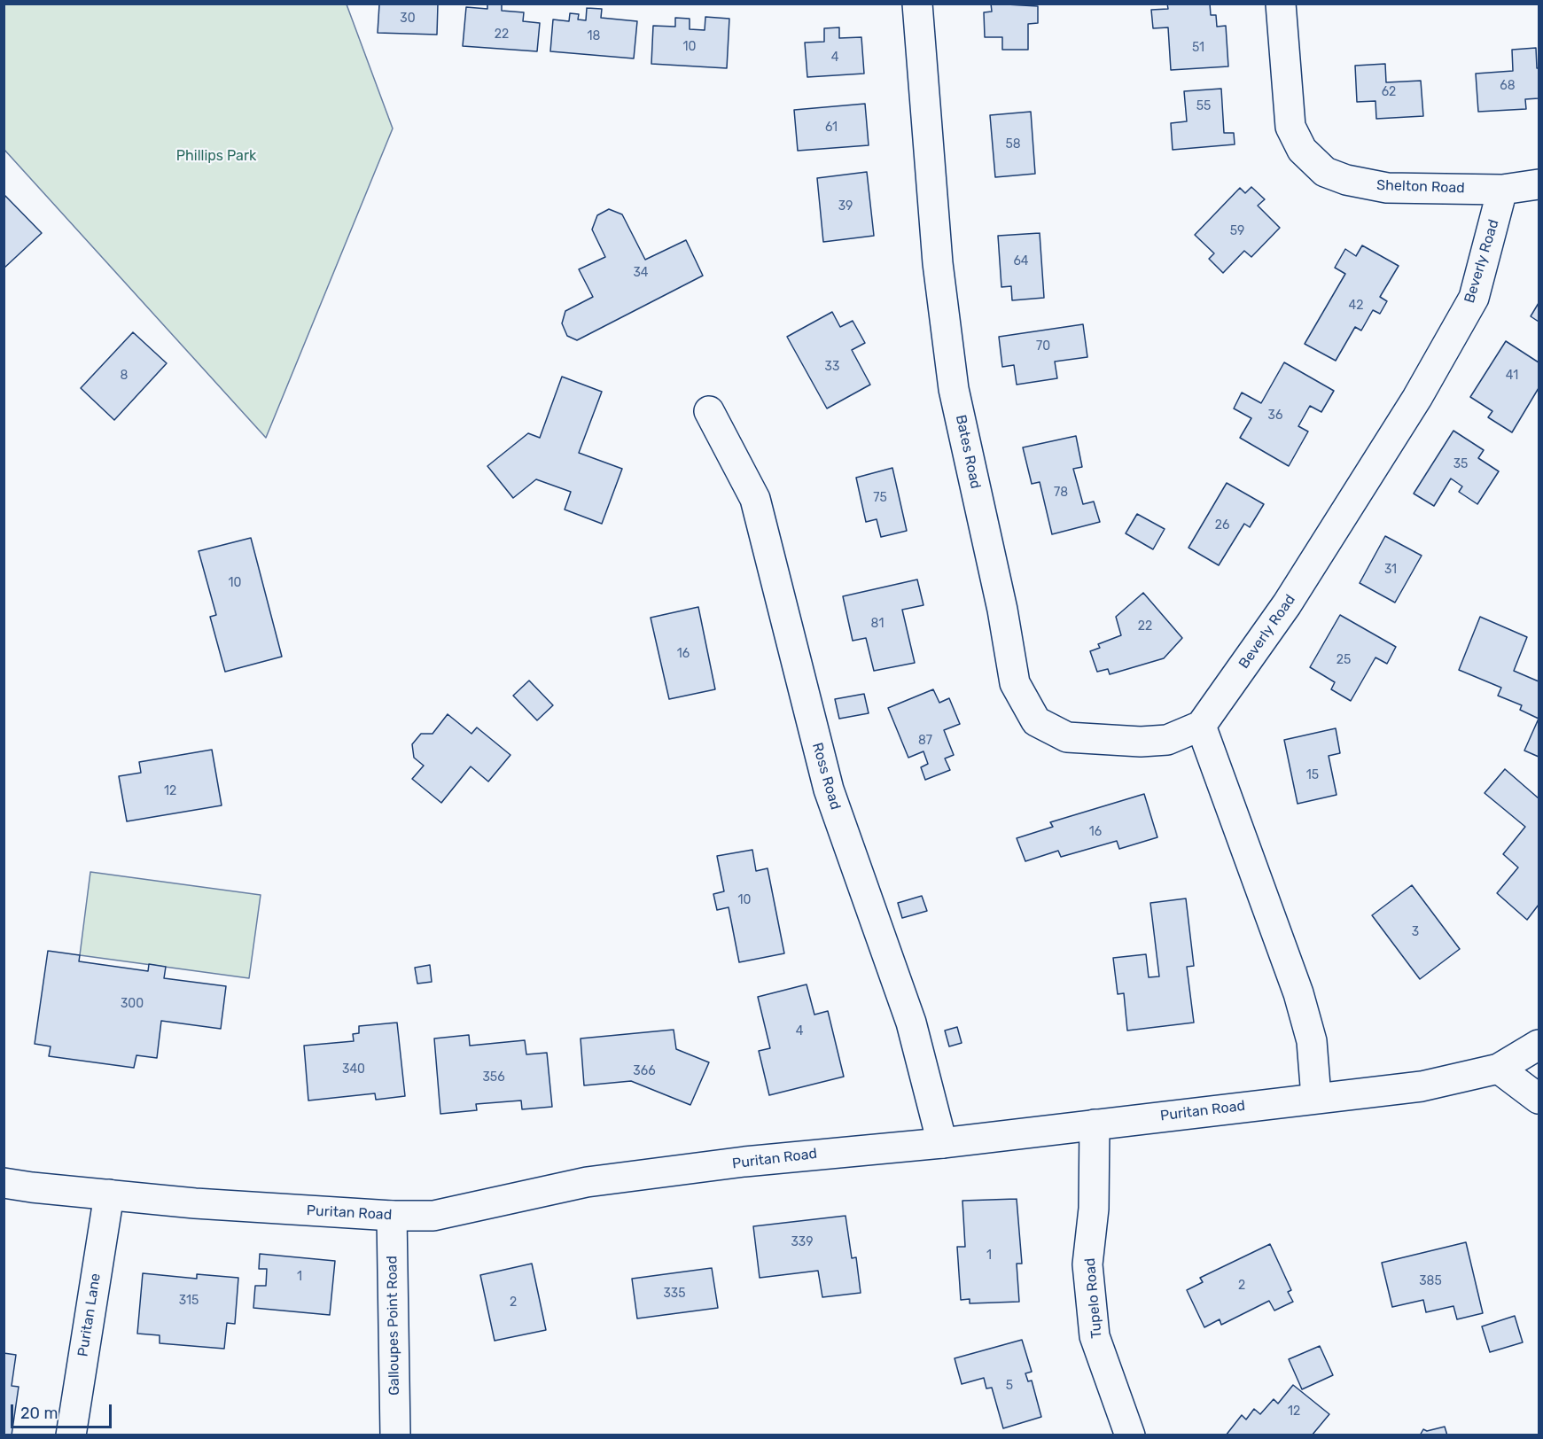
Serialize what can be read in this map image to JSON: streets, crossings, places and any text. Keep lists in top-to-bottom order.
{
  "streets": {
    "street": [
      "Shelton Road",
      "Beverly Road",
      "Bates Road",
      "Ross Road",
      "Puritan Road",
      "Tupelo Road",
      "Puritan Lane",
      "Galloupes Point Road"
    ]
  },
  "crossings": [
    ["Shelton Road", "Beverly Road"],
    ["Beverly Road", "Bates Road"],
    ["Ross Road", "Puritan Road"],
    ["Puritan Road", "Tupelo Road"],
    ["Puritan Road", "Puritan Lane"],
    ["Puritan Road", "Galloupes Point Road"]
  ],
  "parks": ["Phillips Park"],
  "house_numbers": [
    "30",
    "22",
    "18",
    "10",
    "51",
    "4",
    "68",
    "62",
    "55",
    "61",
    "58",
    "39",
    "59",
    "64",
    "34",
    "42",
    "70",
    "33",
    "8",
    "41",
    "36",
    "35",
    "78",
    "75",
    "26",
    "31",
    "10",
    "81",
    "22",
    "16",
    "25",
    "87",
    "15",
    "12",
    "16",
    "10",
    "3",
    "300",
    "4",
    "340",
    "366",
    "356",
    "339",
    "1",
    "1",
    "385",
    "2",
    "335",
    "315",
    "2",
    "5",
    "12"
  ],
  "scale_bar": "20 m"
}
